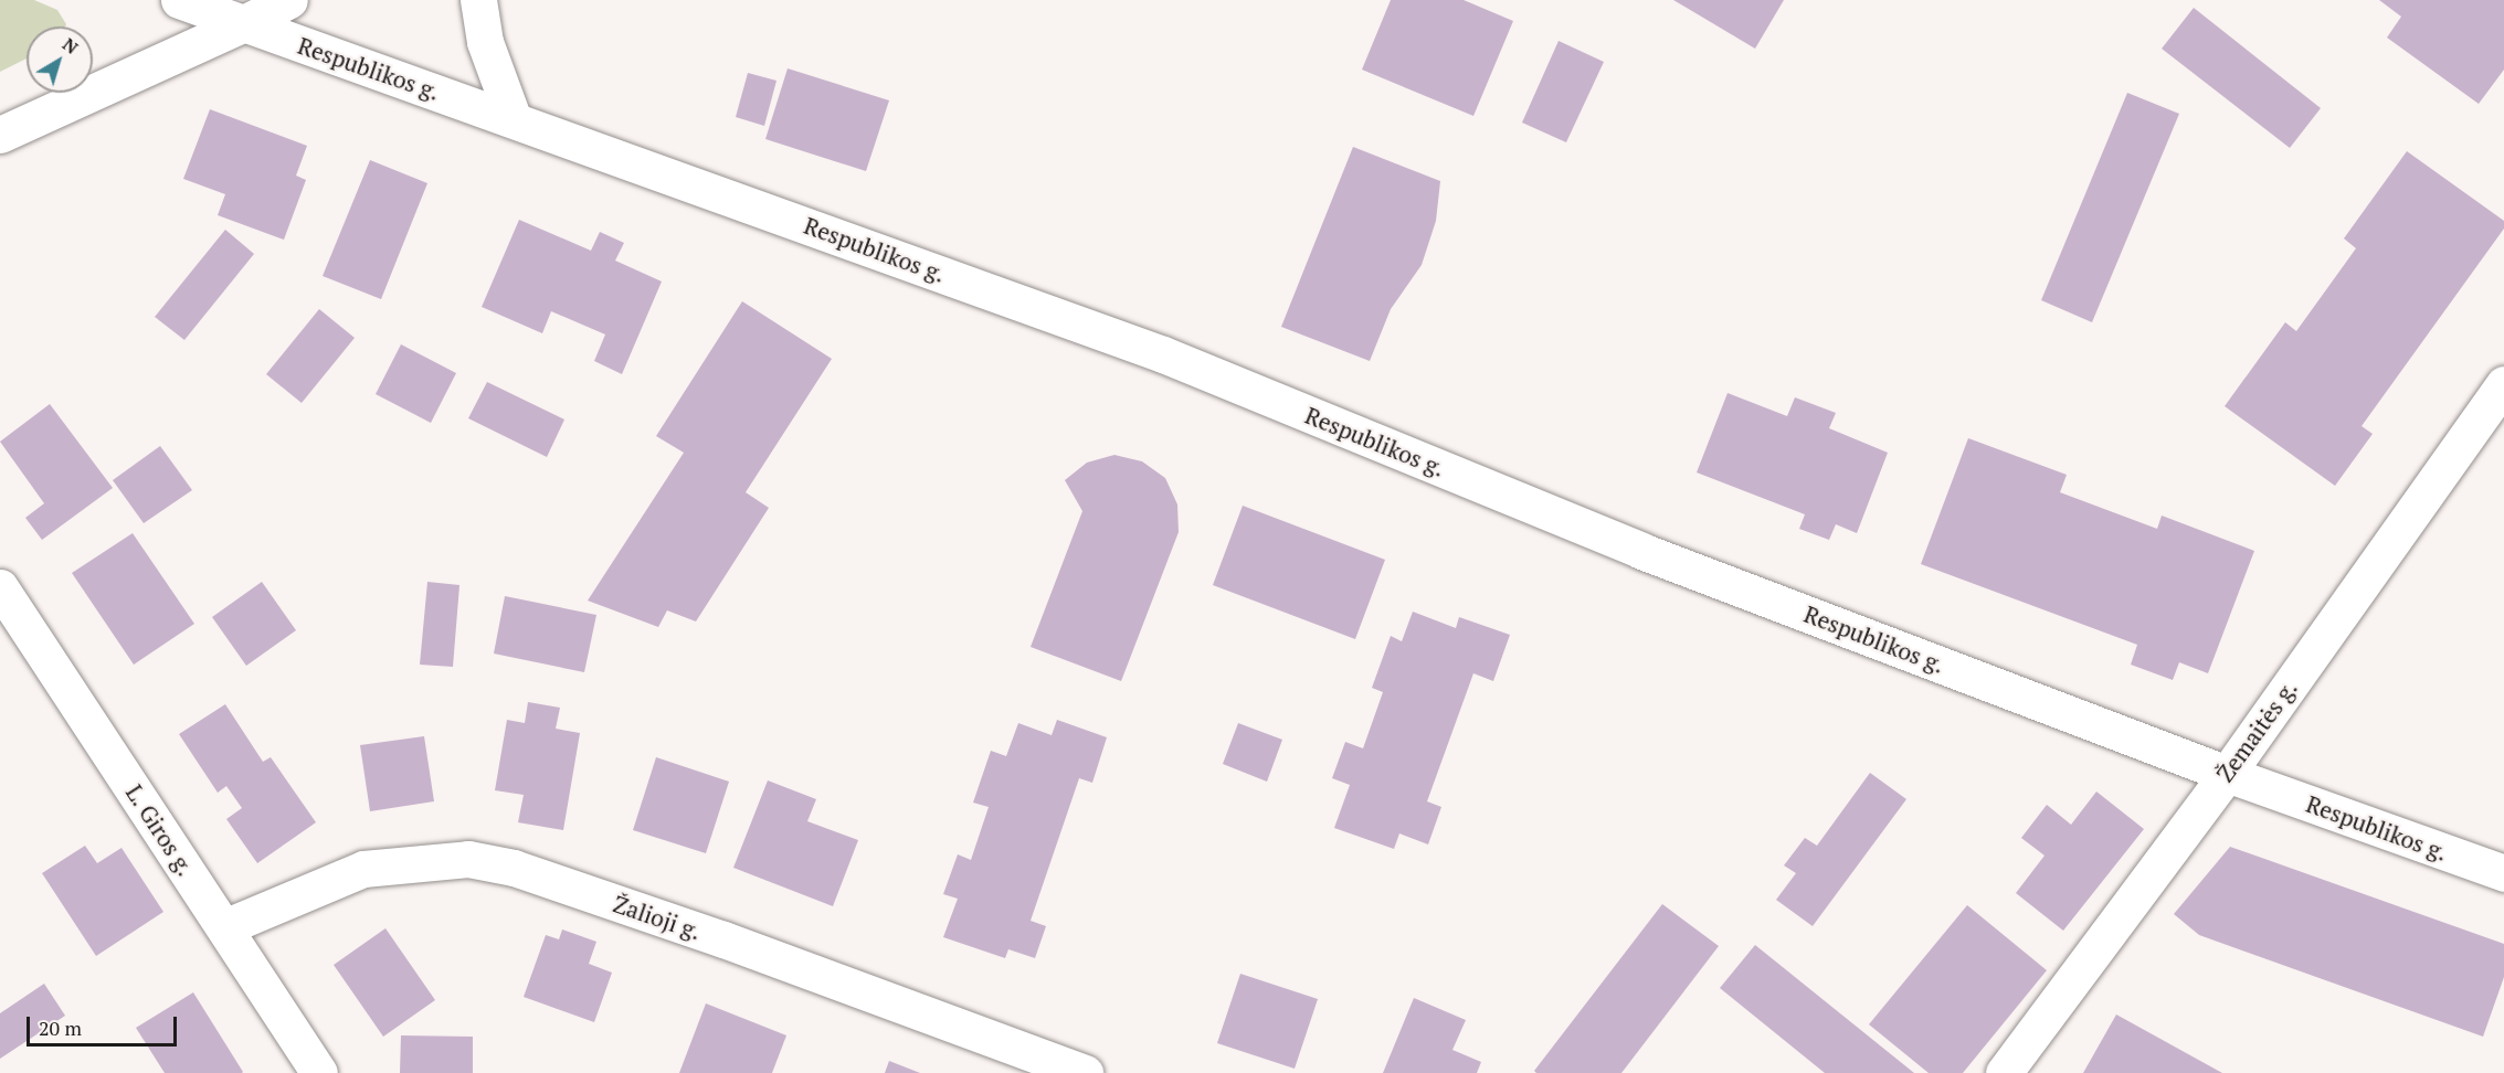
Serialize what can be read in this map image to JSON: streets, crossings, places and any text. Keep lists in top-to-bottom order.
{
  "streets": {
    "main road": [
      "Respublikos g.",
      "Žemaitės g.",
      "L. Giros g.",
      "Žalioji g."
    ]
  },
  "crossings": [
    ["Respublikos g.", "Žemaitės g."],
    ["L. Giros g.", "Žalioji g."]
  ],
  "scale_bar": "20 m",
  "north": "top right"
}
